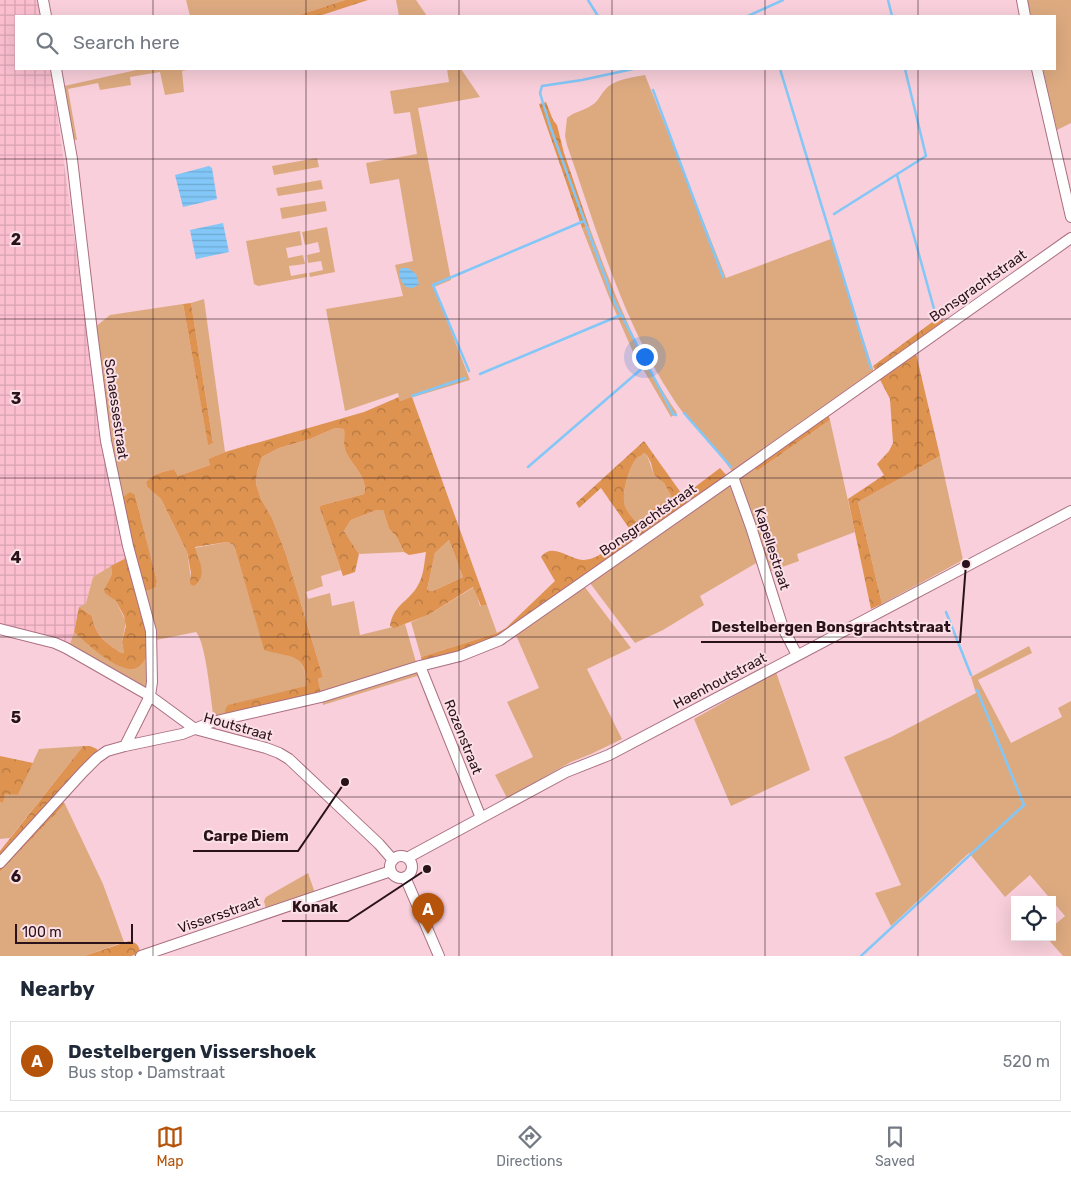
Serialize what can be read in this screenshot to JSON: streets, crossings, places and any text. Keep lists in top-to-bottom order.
{
  "streets": {
    "street": [
      "Bonsgrachtstraat",
      "Schaessestraat",
      "Kapellestraat",
      "Haenhoutstraat",
      "Houtstraat",
      "Rozenstraat",
      "Vissersstraat"
    ]
  },
  "crossings": [
    ["Bonsgrachtstraat", "Kapellestraat"],
    ["Bonsgrachtstraat", "Houtstraat"],
    ["Bonsgrachtstraat", "Rozenstraat"],
    ["Schaessestraat", "Houtstraat"],
    ["Kapellestraat", "Haenhoutstraat"],
    ["Haenhoutstraat", "Houtstraat"],
    ["Haenhoutstraat", "Rozenstraat"],
    ["Haenhoutstraat", "Vissersstraat"],
    ["Houtstraat", "Vissersstraat"]
  ],
  "places": ["Destelbergen Bonsgrachtstraat", "Carpe Diem", "Konak"],
  "scale_bar": "100 m",
  "page": {
    "search": "Search here",
    "pins": "A",
    "scale": "100 m",
    "heading": "Nearby",
    "list": [
      {
        "mark": "A",
        "name": "Destelbergen Vissershoek",
        "note": "Bus stop · Damstraat",
        "value": "520 m"
      }
    ],
    "nav": ["Map", "Directions", "Saved"]
  },
  "grid": {
    "rows": [
      "2",
      "3",
      "4",
      "5",
      "6"
    ]
  }
}
